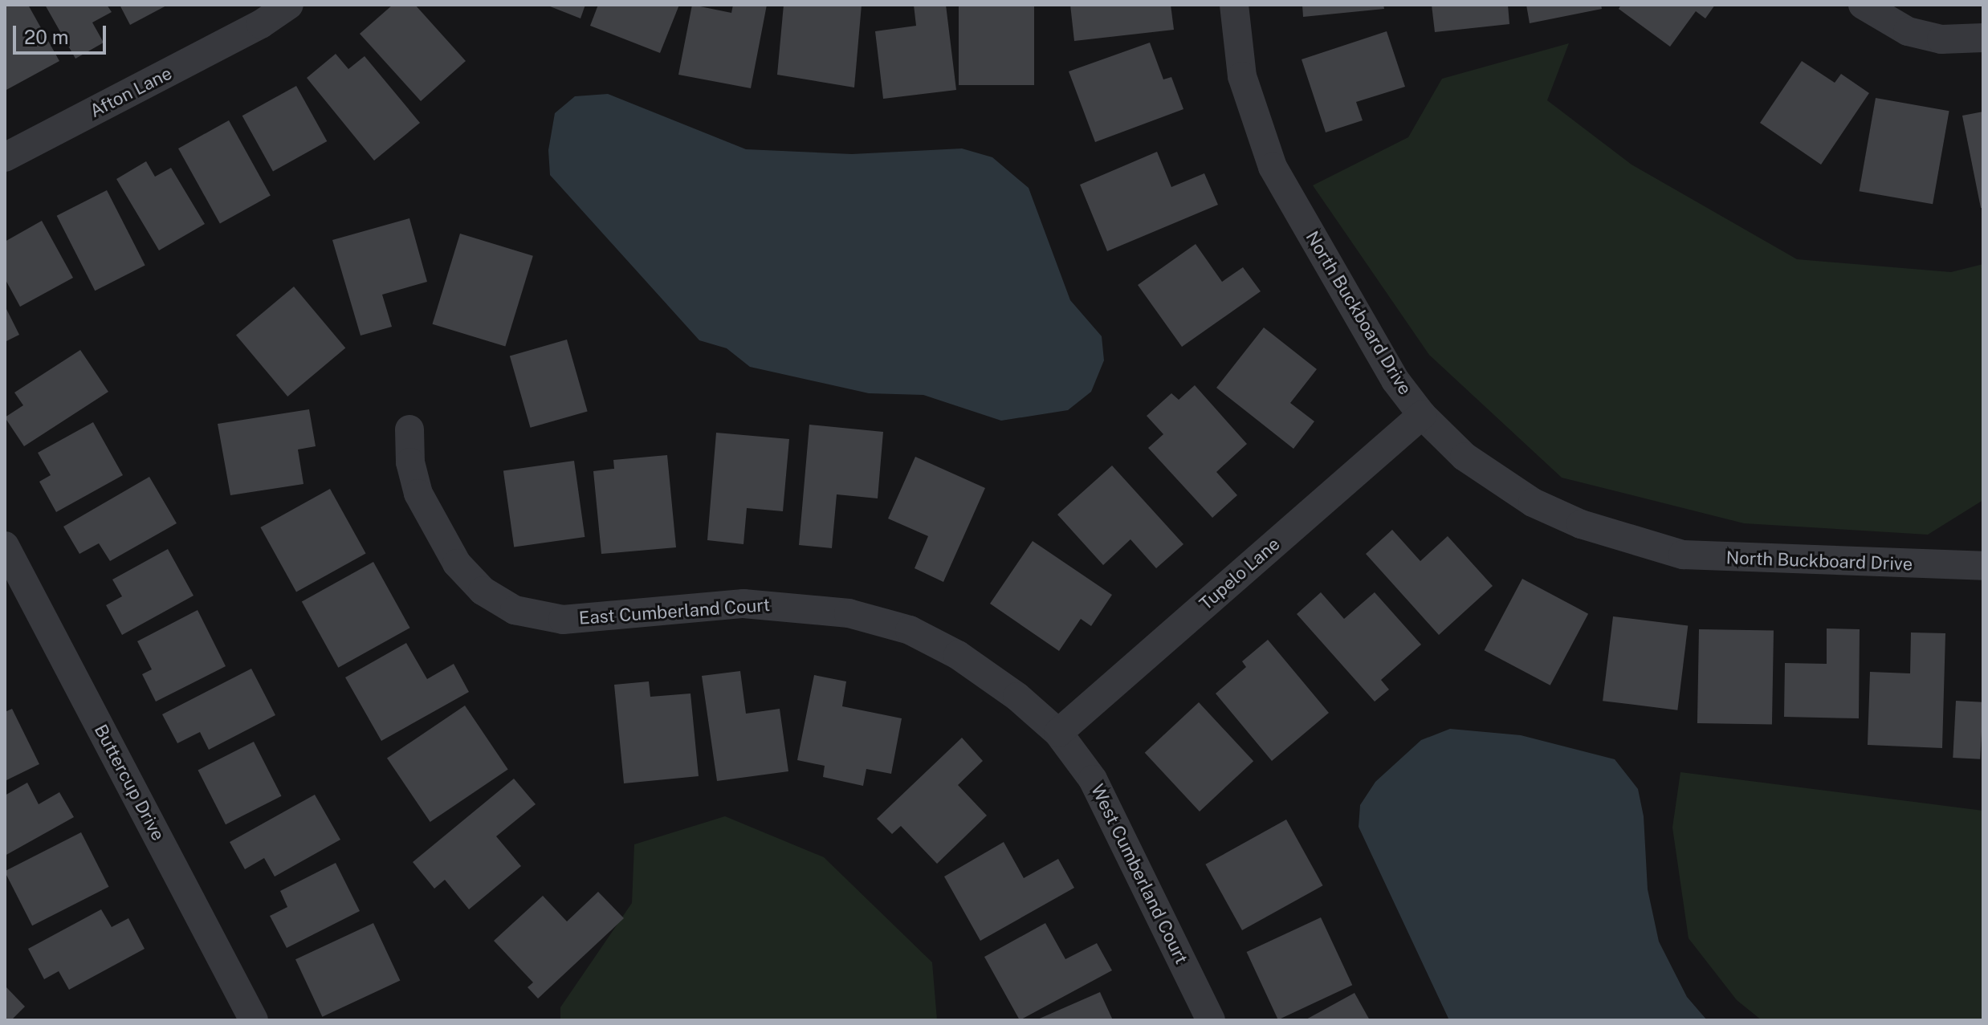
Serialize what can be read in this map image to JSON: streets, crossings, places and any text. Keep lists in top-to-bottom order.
{
  "streets": {
    "street": [
      "Afton Lane",
      "North Buckboard Drive",
      "Tupelo Lane",
      "East Cumberland Court",
      "Buttercup Drive",
      "West Cumberland Court"
    ]
  },
  "crossings": [
    ["North Buckboard Drive", "Tupelo Lane"],
    ["Tupelo Lane", "East Cumberland Court"],
    ["Tupelo Lane", "West Cumberland Court"],
    ["East Cumberland Court", "West Cumberland Court"]
  ],
  "scale_bar": "20 m"
}
